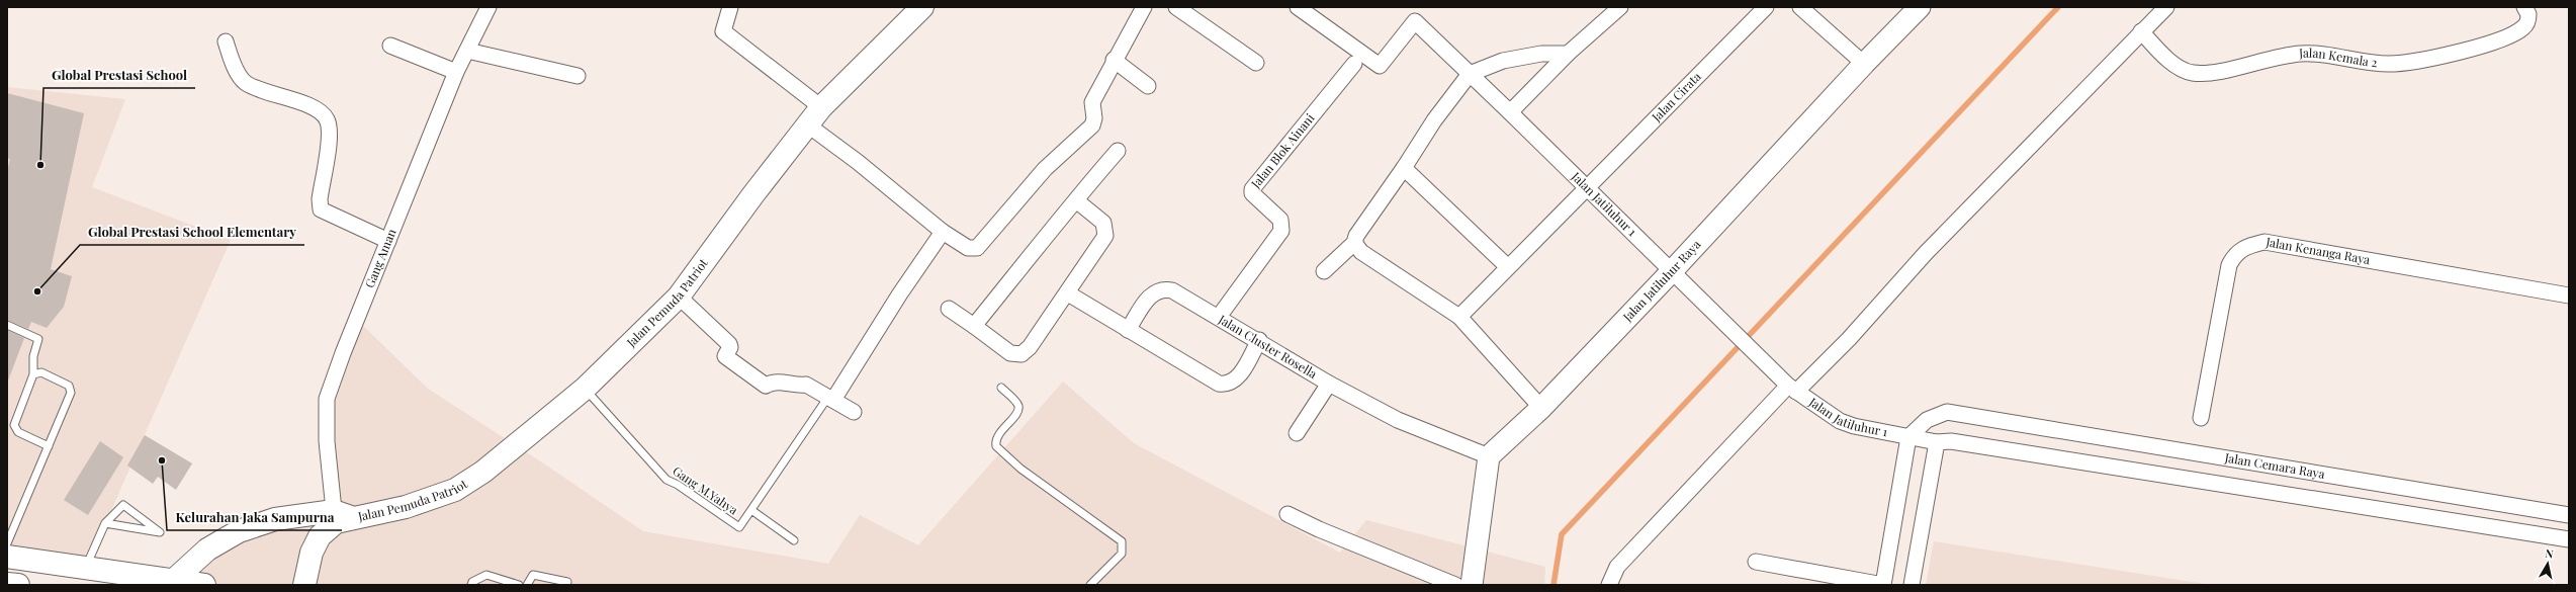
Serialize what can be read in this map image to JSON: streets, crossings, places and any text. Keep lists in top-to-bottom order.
{
  "streets": {
    "main road": ["Jalan Pemuda Patriot"],
    "street": [
      "Jalan Kemala 2",
      "Jalan Cirata",
      "Jalan Blok Ainani",
      "Jalan Jatiluhur 1",
      "Jalan Kenanga Raya",
      "Gang Aman",
      "Jalan Jatiluhur Raya",
      "Jalan Cluster Rosella",
      "Jalan Cemara Raya"
    ],
    "lane": ["Gang M.Yahya"]
  },
  "crossings": [
    ["Jalan Cirata", "Jalan Jatiluhur 1"],
    ["Jalan Blok Ainani", "Jalan Cluster Rosella"],
    ["Jalan Jatiluhur 1", "Jalan Jatiluhur Raya"],
    ["Jalan Jatiluhur 1", "Jalan Cemara Raya"],
    ["Gang Aman", "Jalan Pemuda Patriot"],
    ["Jalan Jatiluhur Raya", "Jalan Cluster Rosella"],
    ["Jalan Pemuda Patriot", "Gang M.Yahya"]
  ],
  "places": ["Global Prestasi School", "Global Prestasi School Elementary", "Kelurahan Jaka Sampurna"],
  "north": "top"
}
